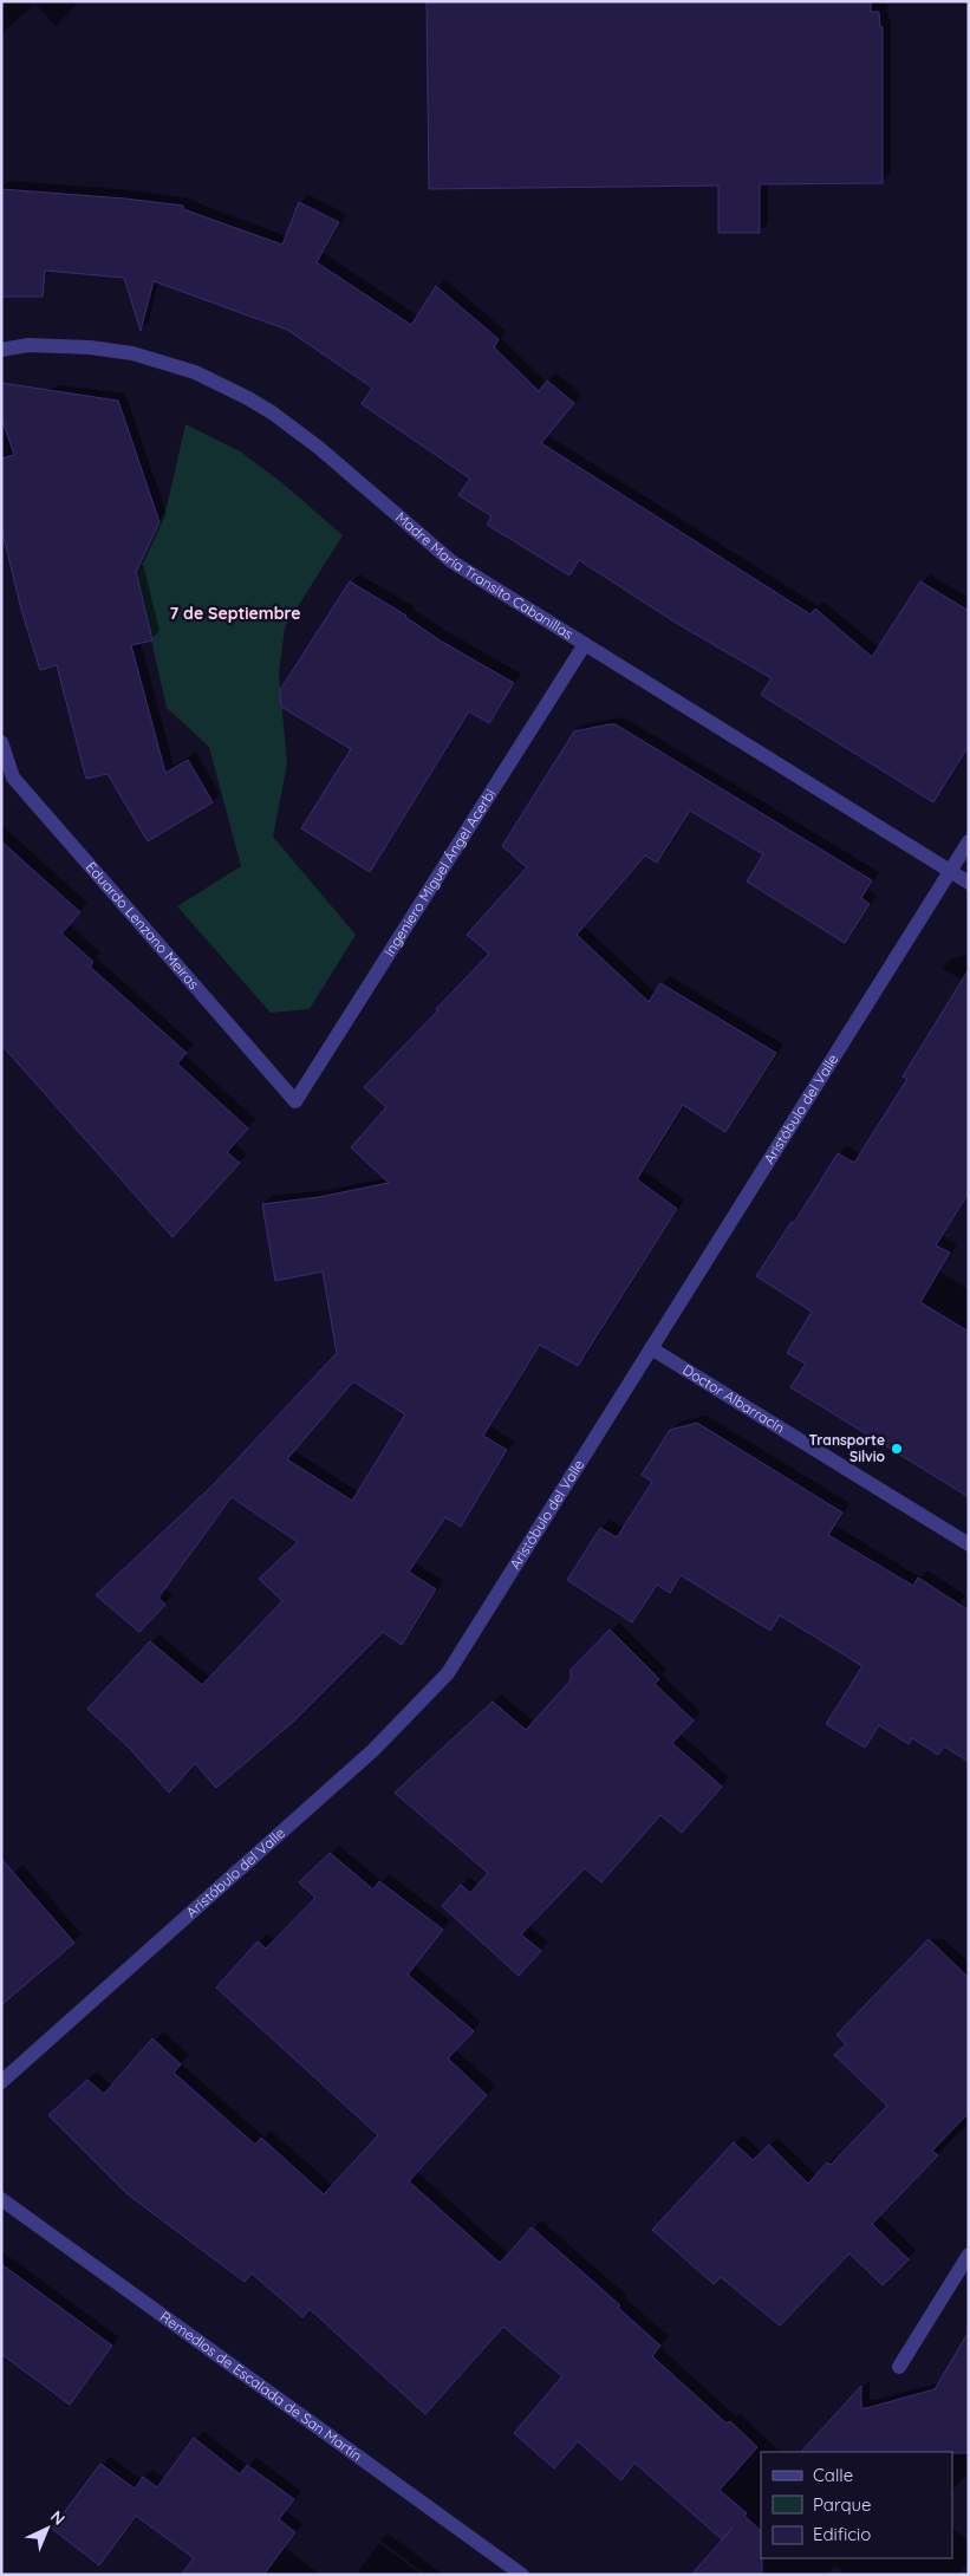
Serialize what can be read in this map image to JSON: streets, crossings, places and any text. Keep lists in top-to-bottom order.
{
  "streets": {
    "street": [
      "Madre María Transito Cabanillas",
      "Ingeniero Miguel Ángel Acerbi",
      "Eduardo Lenzano Meiras",
      "Aristóbulo del Valle",
      "Doctor Albarracín",
      "Remedios de Escalada de San Martín"
    ]
  },
  "crossings": [
    ["Madre María Transito Cabanillas", "Ingeniero Miguel Ángel Acerbi"],
    ["Madre María Transito Cabanillas", "Aristóbulo del Valle"],
    ["Ingeniero Miguel Ángel Acerbi", "Eduardo Lenzano Meiras"],
    ["Aristóbulo del Valle", "Doctor Albarracín"]
  ],
  "districts": ["7 de Septiembre"],
  "places": ["Transporte Silvio"],
  "legend": ["Calle", "Parque", "Edificio"],
  "north": "top right"
}
